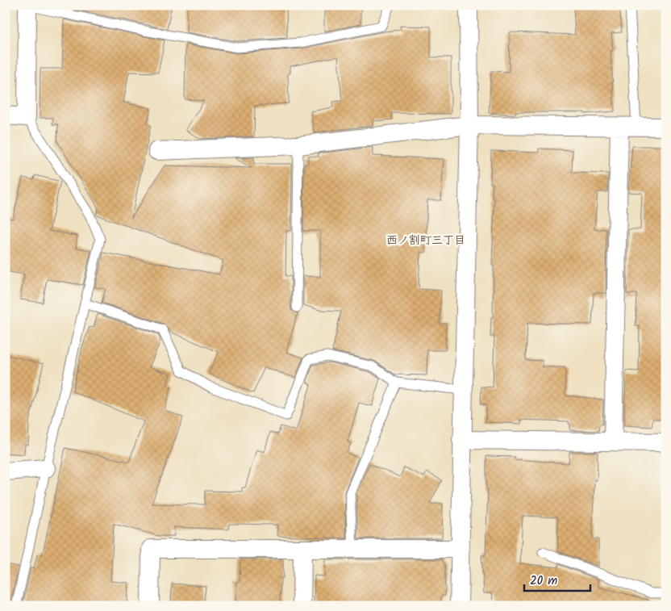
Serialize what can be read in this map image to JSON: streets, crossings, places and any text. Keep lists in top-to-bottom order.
{
  "districts": ["西ノ割町三丁目"],
  "scale_bar": "20 m"
}
